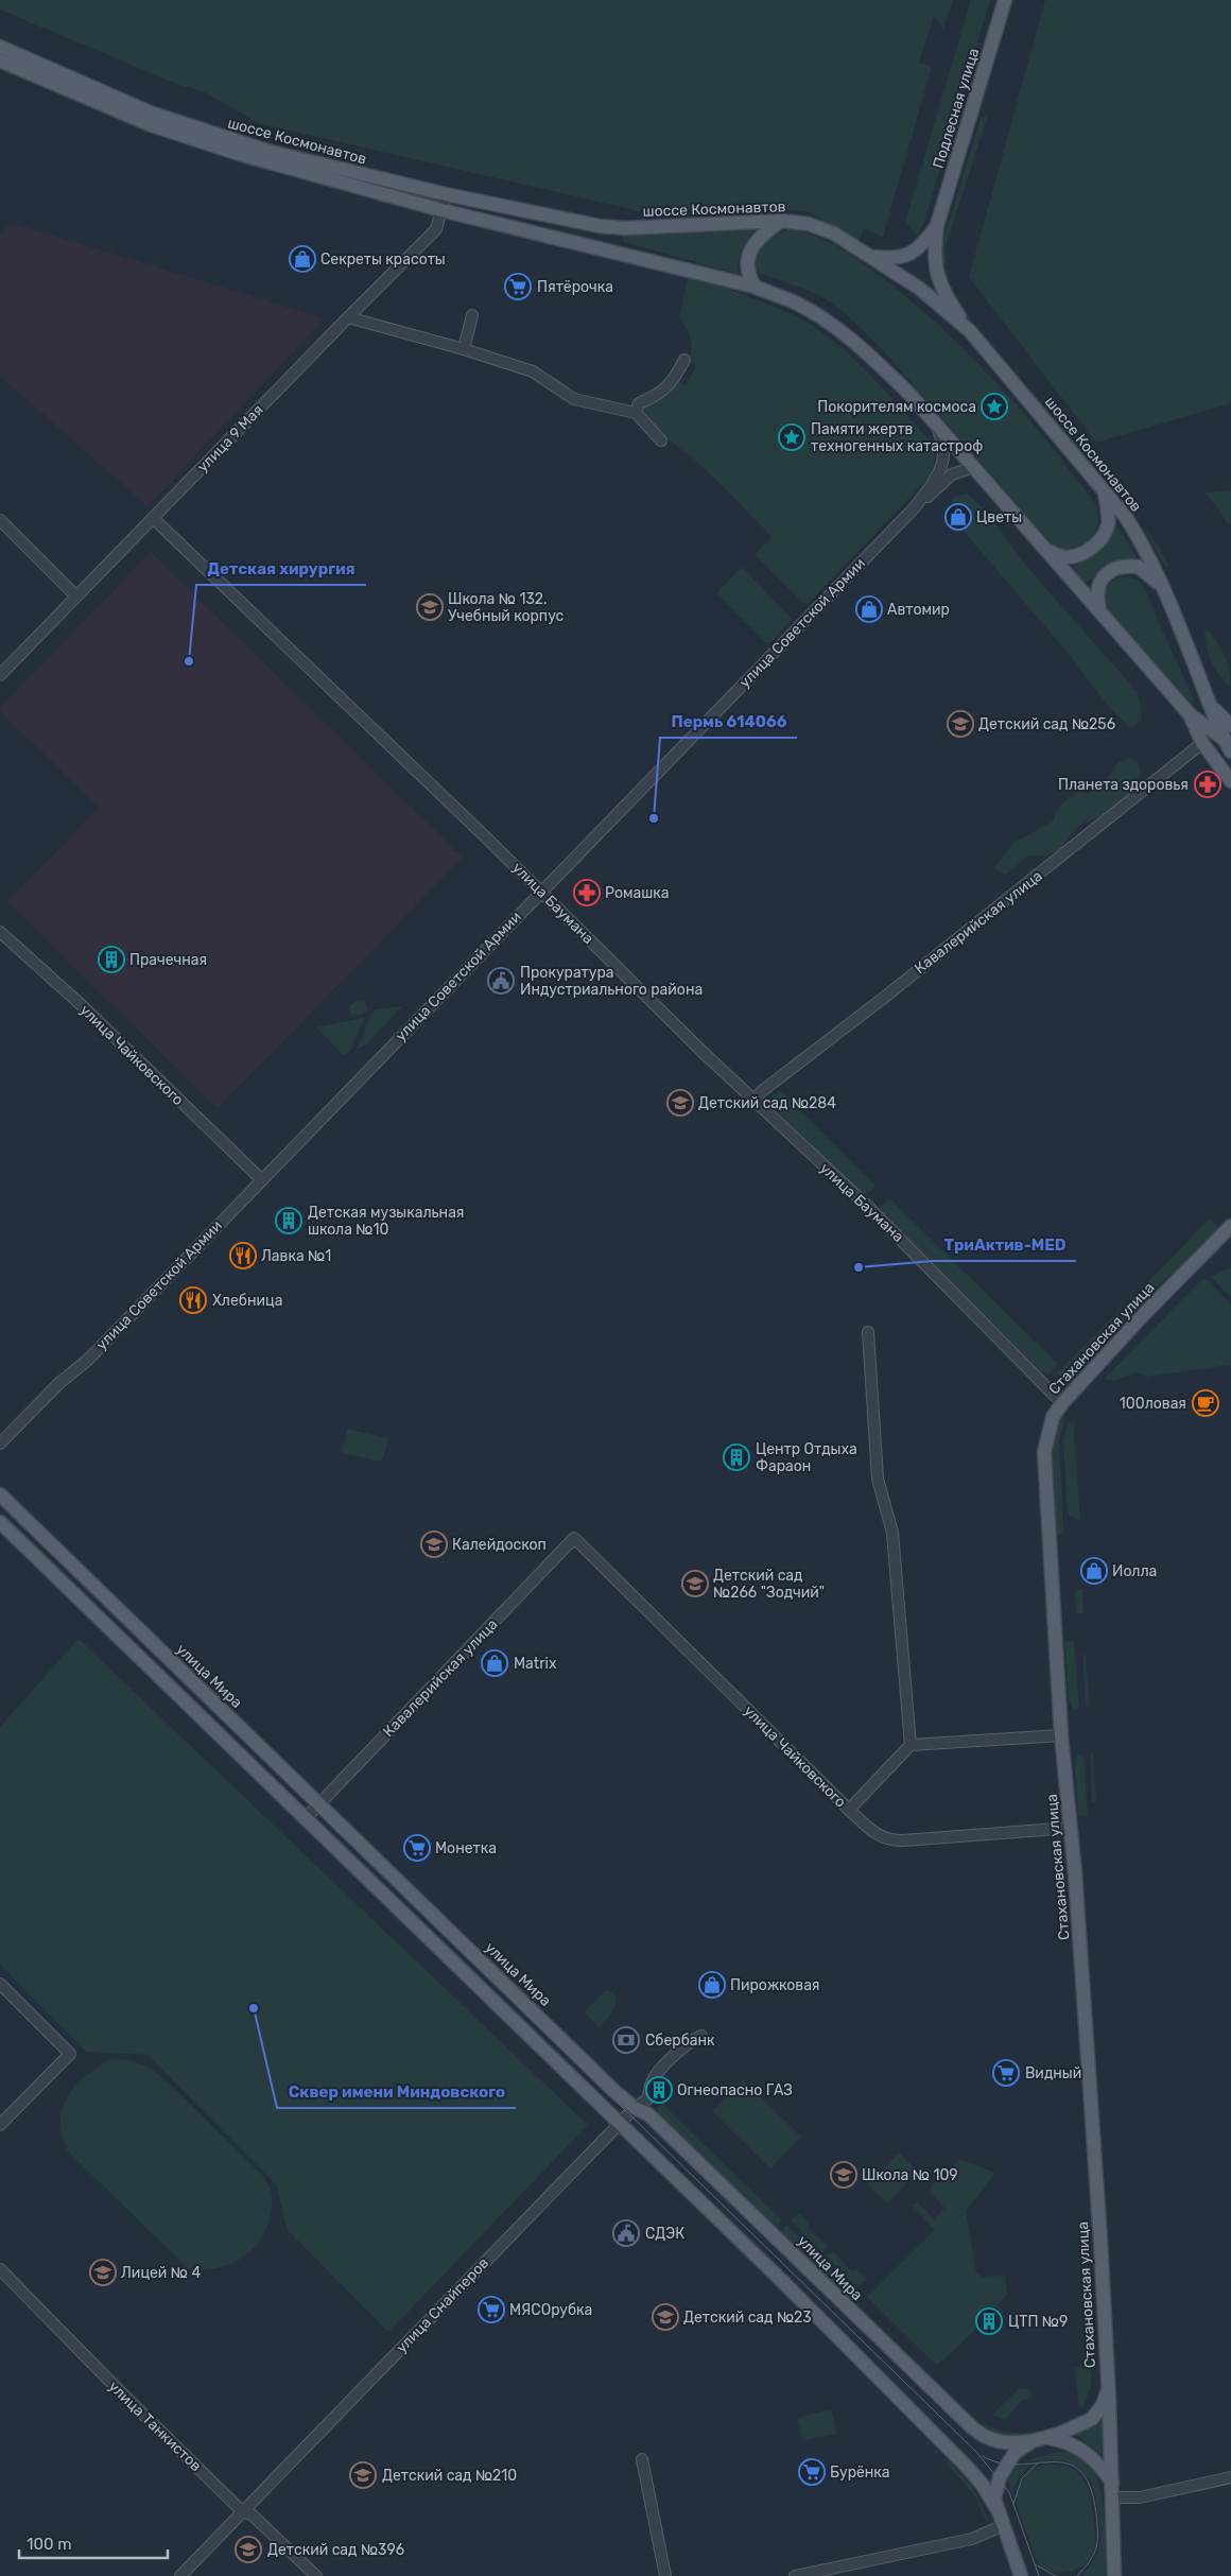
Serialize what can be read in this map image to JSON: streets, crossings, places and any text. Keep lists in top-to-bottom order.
{
  "streets": {
    "main road": [
      "Подлесная улица",
      "шоссе Космонавтов",
      "Стахановская улица",
      "улица Мира"
    ],
    "street": [
      "улица 9 Мая",
      "улица Советской Армии",
      "улица Баумана",
      "Кавалерийская улица",
      "улица Чайковского",
      "улица Снайперов",
      "улица Танкистов"
    ]
  },
  "crossings": [
    ["шоссе Космонавтов", "улица 9 Мая"],
    ["шоссе Космонавтов", "улица Советской Армии"],
    ["шоссе Космонавтов", "Кавалерийская улица"],
    ["улица 9 Мая", "улица Баумана"],
    ["улица Советской Армии", "улица Баумана"],
    ["улица Советской Армии", "улица Чайковского"],
    ["улица Баумана", "Кавалерийская улица"],
    ["улица Баумана", "Стахановская улица"],
    ["Кавалерийская улица", "улица Чайковского"],
    ["Кавалерийская улица", "улица Мира"],
    ["улица Чайковского", "Стахановская улица"],
    ["Стахановская улица", "улица Мира"],
    ["улица Мира", "улица Снайперов"],
    ["улица Снайперов", "улица Танкистов"]
  ],
  "places": {
    "shop": [
      "Секреты красоты",
      "Цветы",
      "Автомир",
      "Иолла",
      "Matrix",
      "Пирожковая"
    ],
    "supermarket": [
      "Пятёрочка",
      "Монетка",
      "Видный",
      "МЯСОрубка",
      "Бурёнка"
    ],
    "place": ["Покорителям космоса", "Памяти жертв техногенных катастроф"],
    "school or university": [
      "Школа № 132. Учебный корпус",
      "Детский сад №256",
      "Детский сад №284",
      "Калейдоскоп",
      "Детский сад №266 \"Зодчий\"",
      "Школа № 109",
      "Лицей № 4",
      "Детский сад №23",
      "Детский сад №210",
      "Детский сад №396"
    ],
    "other": [
      "Детская хирургия",
      "Пермь 614066",
      "ТриАктив-MED",
      "Сквер имени Миндовского"
    ],
    "pharmacy": ["Планета здоровья", "Ромашка"],
    "building": [
      "Прачечная",
      "Детская музыкальная школа №10",
      "Центр Отдыха Фараон",
      "Огнеопасно ГАЗ",
      "ЦТП №9"
    ],
    "public building": ["Прокуратура Индустриального района", "СДЭК"],
    "restaurant": ["Лавка №1", "Хлебница"],
    "cafe": ["100ловая"],
    "bank": ["Сбербанк"]
  },
  "scale_bar": "100 m"
}
